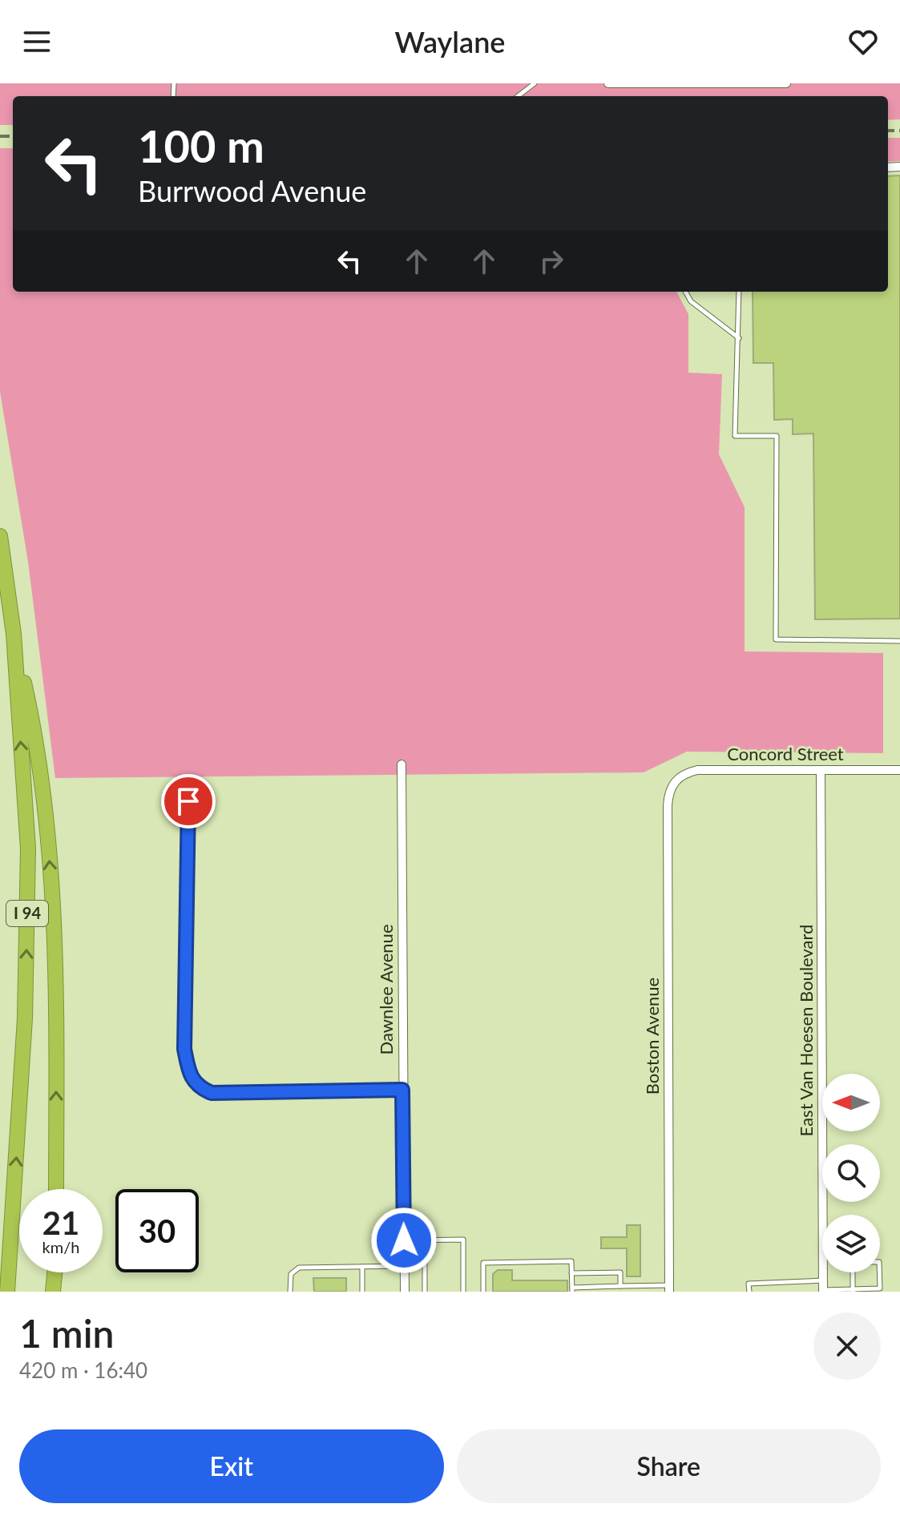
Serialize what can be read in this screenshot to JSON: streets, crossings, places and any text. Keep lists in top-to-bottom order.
{
  "streets": {
    "highway": ["I 94"],
    "street": [
      "Concord Street",
      "Dawnlee Avenue",
      "East Van Hoesen Boulevard",
      "Boston Avenue"
    ]
  },
  "crossings": [
    ["Concord Street", "East Van Hoesen Boulevard"],
    ["Concord Street", "Boston Avenue"]
  ],
  "north": "left",
  "page": {
    "header": "Waylane",
    "turn": ["100 m", "Burrwood Avenue"],
    "speed": "21 km/h",
    "limit": "30",
    "heading": ["1 min", "420 m · 16:40"],
    "buttons": ["Exit", "Share"]
  }
}
